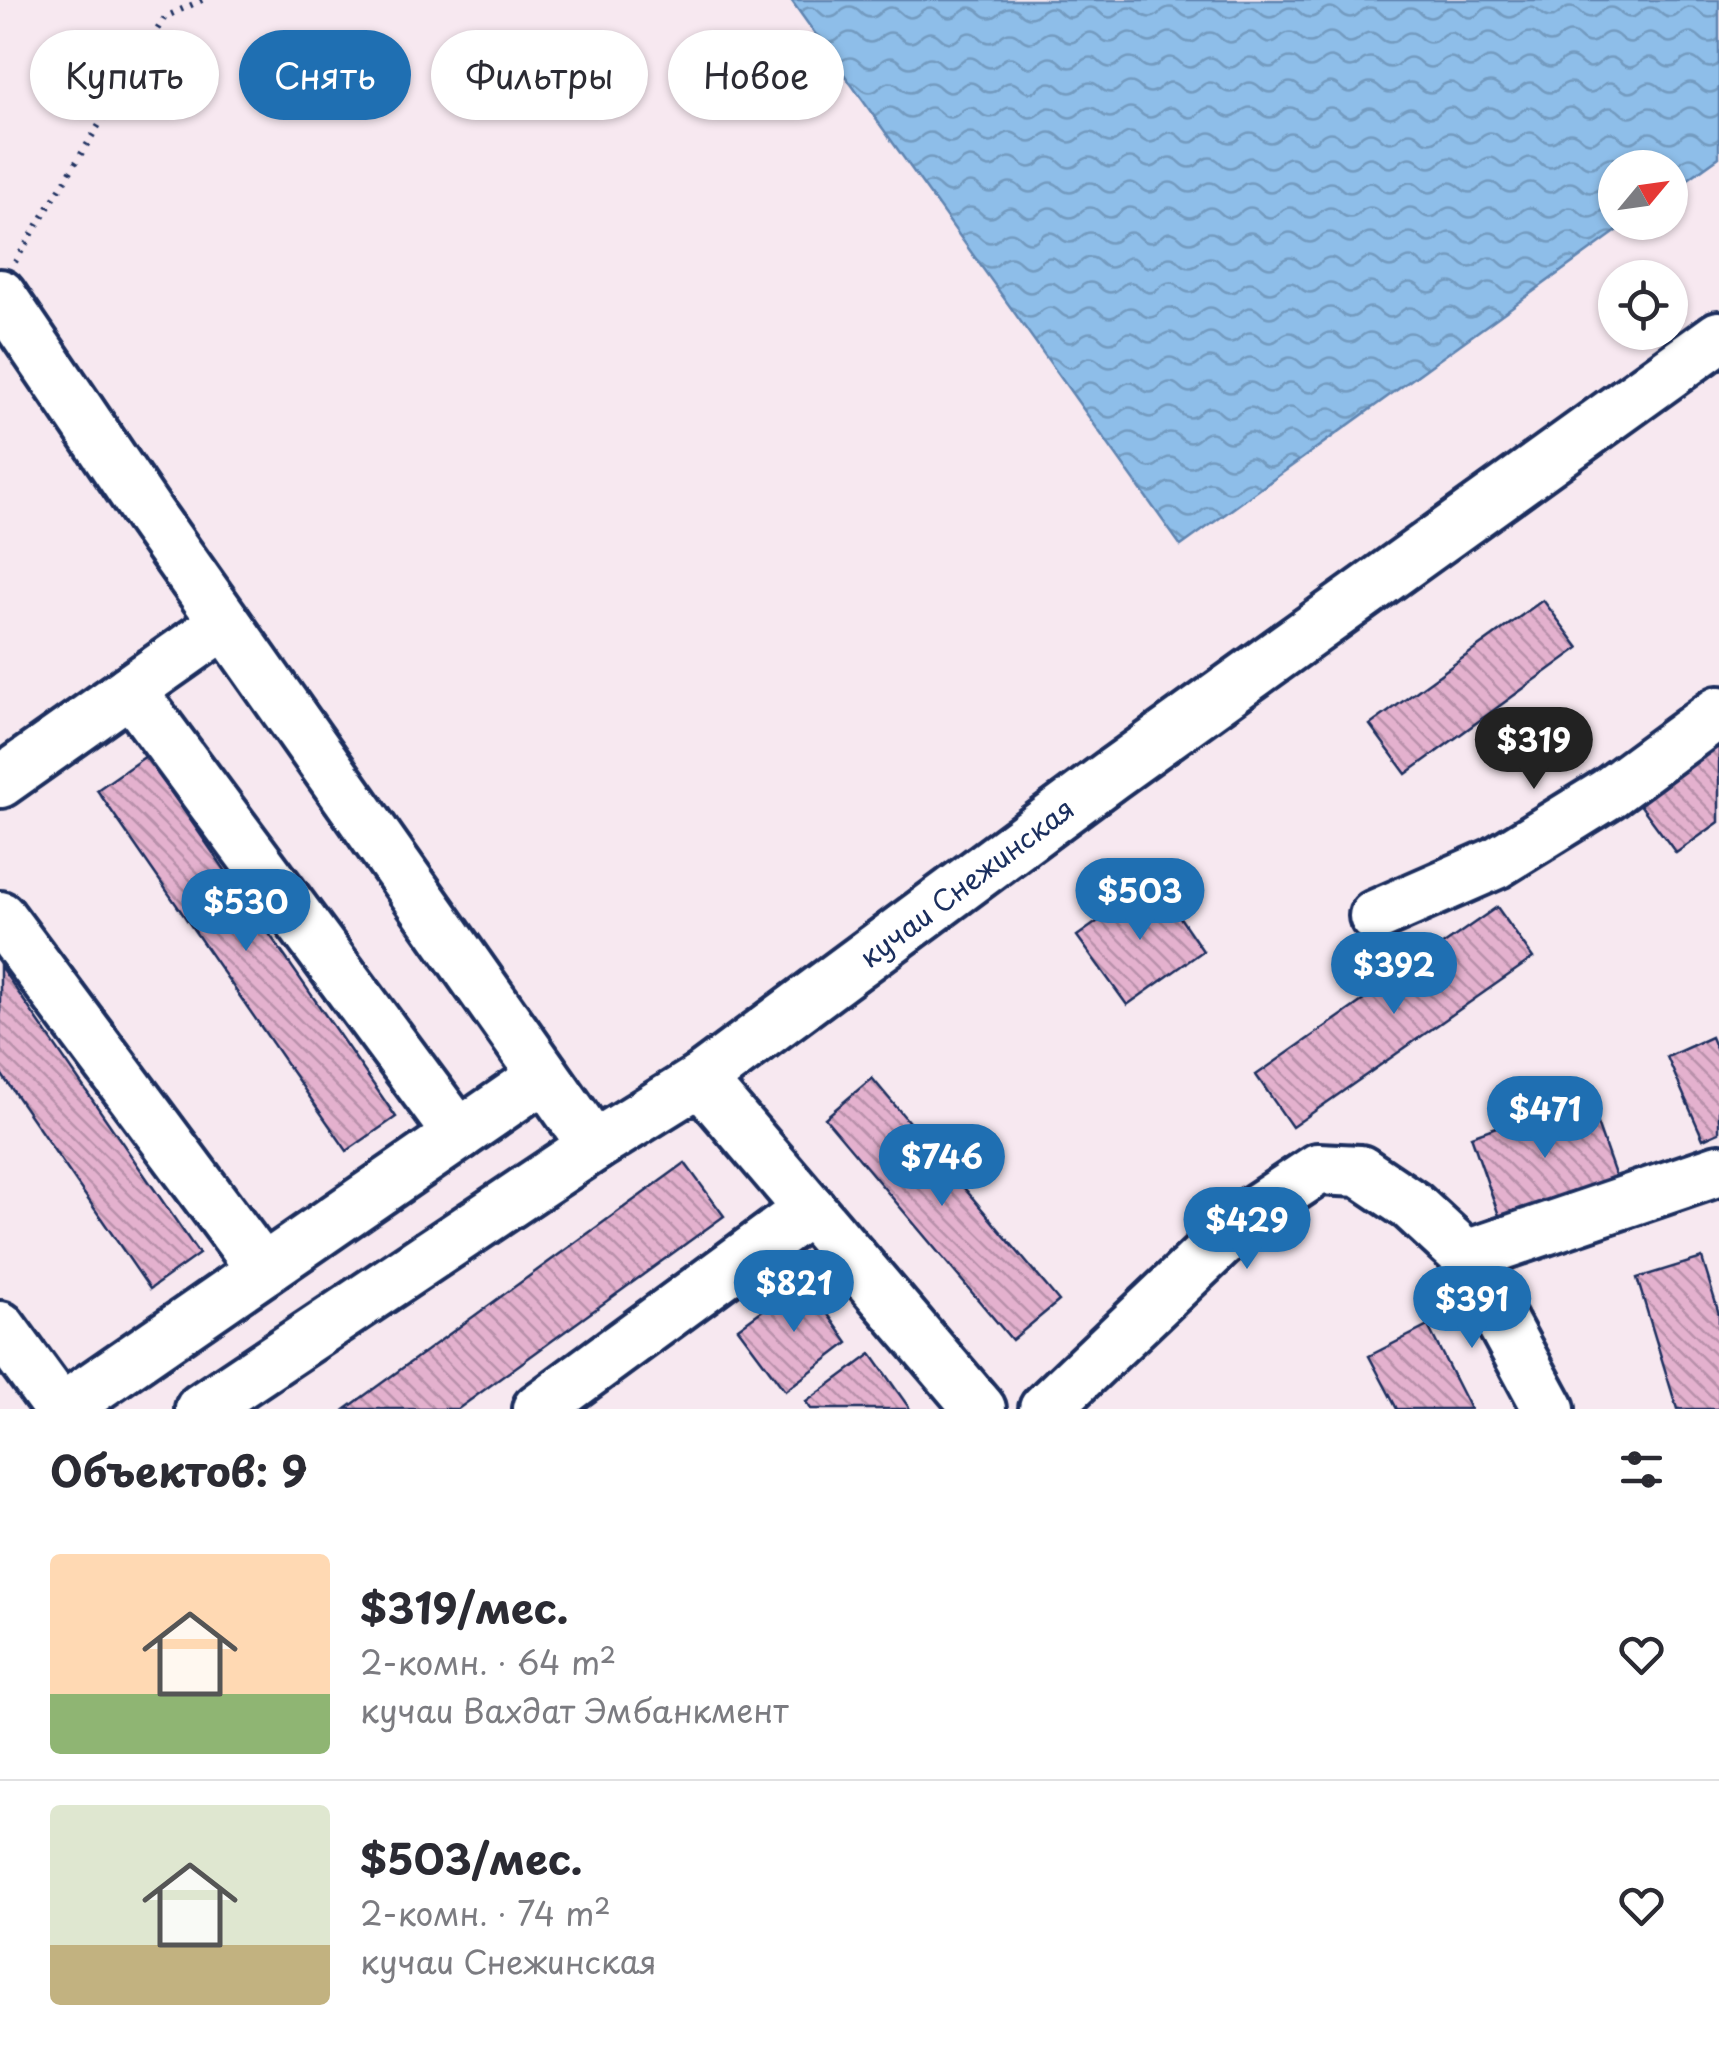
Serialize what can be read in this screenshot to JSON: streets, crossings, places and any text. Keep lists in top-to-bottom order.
{
  "streets": {
    "street": ["кучаи Снежинская"]
  },
  "north": "top right",
  "page": {
    "chip": [
      "Купить",
      "Снять",
      "Фильтры",
      "Новое"
    ],
    "price": [
      "$319",
      "$503",
      "$530",
      "$392",
      "$471",
      "$746",
      "$429",
      "$821",
      "$391"
    ],
    "heading": "Объектов: 9",
    "list": [
      {
        "name": "$319/мес.",
        "note": "2-комн. · 64 m² · кучаи Вахдат Эмбанкмент"
      },
      {
        "name": "$503/мес.",
        "note": "2-комн. · 74 m² · кучаи Снежинская"
      }
    ]
  }
}
